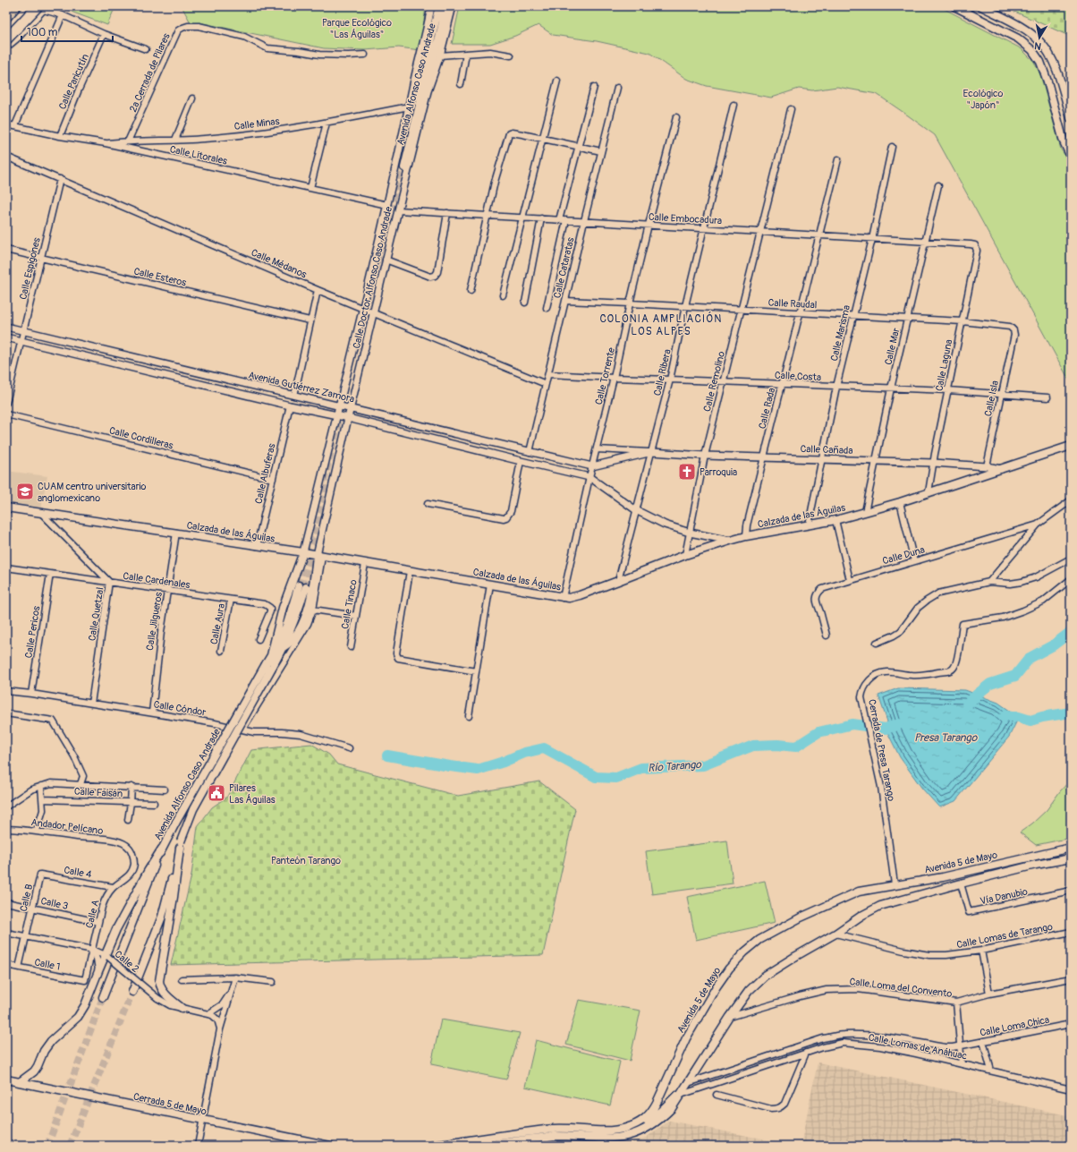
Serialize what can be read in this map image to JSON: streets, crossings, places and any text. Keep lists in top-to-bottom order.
{
  "streets": {
    "main road": [
      "Avenida Alfonso Caso Andrade",
      "Calzada de las Águilas",
      "Avenida 5 de Mayo",
      "Cerrada 5 de Mayo"
    ],
    "street": [
      "2a Cerrada de Pilares",
      "Calle Paricutín",
      "Calle Minas",
      "Calle Litorales",
      "Calle Embocadura",
      "Calle Médanos",
      "Calle Cataratas",
      "Calle Espigones",
      "Calle Esteros",
      "Calle Doctor Alfonso Caso Andrade",
      "Calle Raudal",
      "Calle Marisma",
      "Calle Mar",
      "Calle Laguna",
      "Calle Ribera",
      "Calle Torrente",
      "Calle Costa",
      "Calle Remolino",
      "Avenida Gutiérrez Zamora",
      "Calle Isla",
      "Calle Rada",
      "Calle Cordilleras",
      "Calle Cañada",
      "Calle Albuferas",
      "Calle Duna",
      "Calle Cardenales",
      "Calle Tinaco",
      "Calle Quetzal",
      "Calle Jilgueros",
      "Calle Aura",
      "Calle Pericos",
      "Calle Cóndor",
      "Cerrada de Presa Tarango",
      "Calle Faisán",
      "Andador Pelícano",
      "Calle 4",
      "Vía Danubio",
      "Calle B",
      "Calle 3",
      "Calle A",
      "Calle Lomas de Tarango",
      "Calle 2",
      "Calle 1",
      "Calle Loma del Convento",
      "Calle Loma Chica",
      "Calle Lomas de Anáhuac"
    ]
  },
  "crossings": [
    ["2a Cerrada de Pilares", "Calle Minas"],
    ["Calle Paricutín", "Calle Litorales"],
    ["Calle Minas", "Calle Litorales"],
    ["Calle Minas", "Calle Doctor Alfonso Caso Andrade"],
    ["Calle Litorales", "Calle Doctor Alfonso Caso Andrade"],
    ["Calle Embocadura", "Calle Cataratas"],
    ["Calle Embocadura", "Calle Doctor Alfonso Caso Andrade"],
    ["Calle Embocadura", "Calle Marisma"],
    ["Calle Embocadura", "Calle Mar"],
    ["Calle Embocadura", "Calle Laguna"],
    ["Calle Embocadura", "Calle Ribera"],
    ["Calle Embocadura", "Calle Torrente"],
    ["Calle Embocadura", "Calle Remolino"],
    ["Calle Embocadura", "Calle Rada"],
    ["Calle Médanos", "Calle Cataratas"],
    ["Calle Médanos", "Calle Espigones"],
    ["Calle Médanos", "Calle Doctor Alfonso Caso Andrade"],
    ["Calle Cataratas", "Calle Raudal"],
    ["Calle Cataratas", "Calle Costa"],
    ["Calle Cataratas", "Avenida Gutiérrez Zamora"],
    ["Calle Espigones", "Calle Esteros"],
    ["Calle Espigones", "Avenida Gutiérrez Zamora"],
    ["Calle Doctor Alfonso Caso Andrade", "Avenida Gutiérrez Zamora"],
    ["Calle Doctor Alfonso Caso Andrade", "Calzada de las Águilas"],
    ["Calle Raudal", "Calle Marisma"],
    ["Calle Raudal", "Calle Mar"],
    ["Calle Raudal", "Calle Laguna"],
    ["Calle Raudal", "Calle Ribera"],
    ["Calle Raudal", "Calle Torrente"],
    ["Calle Raudal", "Calle Remolino"],
    ["Calle Raudal", "Calle Isla"],
    ["Calle Raudal", "Calle Rada"],
    ["Calle Marisma", "Calle Costa"],
    ["Calle Marisma", "Calle Cañada"],
    ["Calle Marisma", "Calzada de las Águilas"],
    ["Calle Mar", "Calle Costa"],
    ["Calle Mar", "Calle Cañada"],
    ["Calle Mar", "Calzada de las Águilas"],
    ["Calle Laguna", "Calle Costa"],
    ["Calle Laguna", "Calle Cañada"],
    ["Calle Laguna", "Calzada de las Águilas"],
    ["Calle Ribera", "Calle Costa"],
    ["Calle Ribera", "Calle Cañada"],
    ["Calle Ribera", "Calzada de las Águilas"],
    ["Calle Torrente", "Calle Costa"],
    ["Calle Torrente", "Avenida Gutiérrez Zamora"],
    ["Calle Torrente", "Calle Cañada"],
    ["Calle Torrente", "Calzada de las Águilas"],
    ["Calle Costa", "Calle Remolino"],
    ["Calle Costa", "Calle Isla"],
    ["Calle Costa", "Calle Rada"],
    ["Calle Remolino", "Calle Cañada"],
    ["Calle Remolino", "Calzada de las Águilas"],
    ["Avenida Gutiérrez Zamora", "Calle Cañada"],
    ["Avenida Gutiérrez Zamora", "Calle Albuferas"],
    ["Calle Isla", "Calle Cañada"],
    ["Calle Rada", "Calle Cañada"],
    ["Calle Rada", "Calzada de las Águilas"],
    ["Calle Cordilleras", "Calle Albuferas"],
    ["Calle Cañada", "Calzada de las Águilas"],
    ["Calle Albuferas", "Calzada de las Águilas"],
    ["Calzada de las Águilas", "Calle Tinaco"],
    ["Calzada de las Águilas", "Calle Quetzal"],
    ["Calzada de las Águilas", "Calle Jilgueros"],
    ["Calle Cardenales", "Calle Quetzal"],
    ["Calle Cardenales", "Calle Jilgueros"],
    ["Calle Cardenales", "Calle Aura"],
    ["Calle Cardenales", "Calle Pericos"],
    ["Calle Quetzal", "Calle Cóndor"],
    ["Calle Jilgueros", "Calle Cóndor"],
    ["Calle Pericos", "Calle Cóndor"],
    ["Cerrada de Presa Tarango", "Avenida 5 de Mayo"],
    ["Andador Pelícano", "Calle A"],
    ["Avenida 5 de Mayo", "Vía Danubio"],
    ["Avenida 5 de Mayo", "Calle Lomas de Tarango"],
    ["Avenida 5 de Mayo", "Calle Loma del Convento"],
    ["Avenida 5 de Mayo", "Calle Lomas de Anáhuac"],
    ["Calle 4", "Calle B"],
    ["Calle 4", "Calle A"],
    ["Calle B", "Calle 3"],
    ["Calle B", "Calle 2"],
    ["Calle B", "Calle 1"],
    ["Calle 3", "Calle A"],
    ["Calle A", "Calle 2"],
    ["Calle A", "Calle 1"],
    ["Calle Loma Chica", "Calle Lomas de Anáhuac"]
  ],
  "districts": ["COLONIA AMPLIACIÓN LOS ALPES"],
  "water": ["Presa Tarango", "Río Tarango"],
  "parks": ["Parque Ecológico \"Las Águilas\"", "Ecológico \"Japón\"", "Panteón Tarango"],
  "places": {
    "church": ["Parroquia"],
    "school or university": ["CUAM centro universitario anglomexicano"],
    "public building": ["Pilares Las Águilas"]
  },
  "scale_bar": "100 m",
  "north": "bottom"
}
